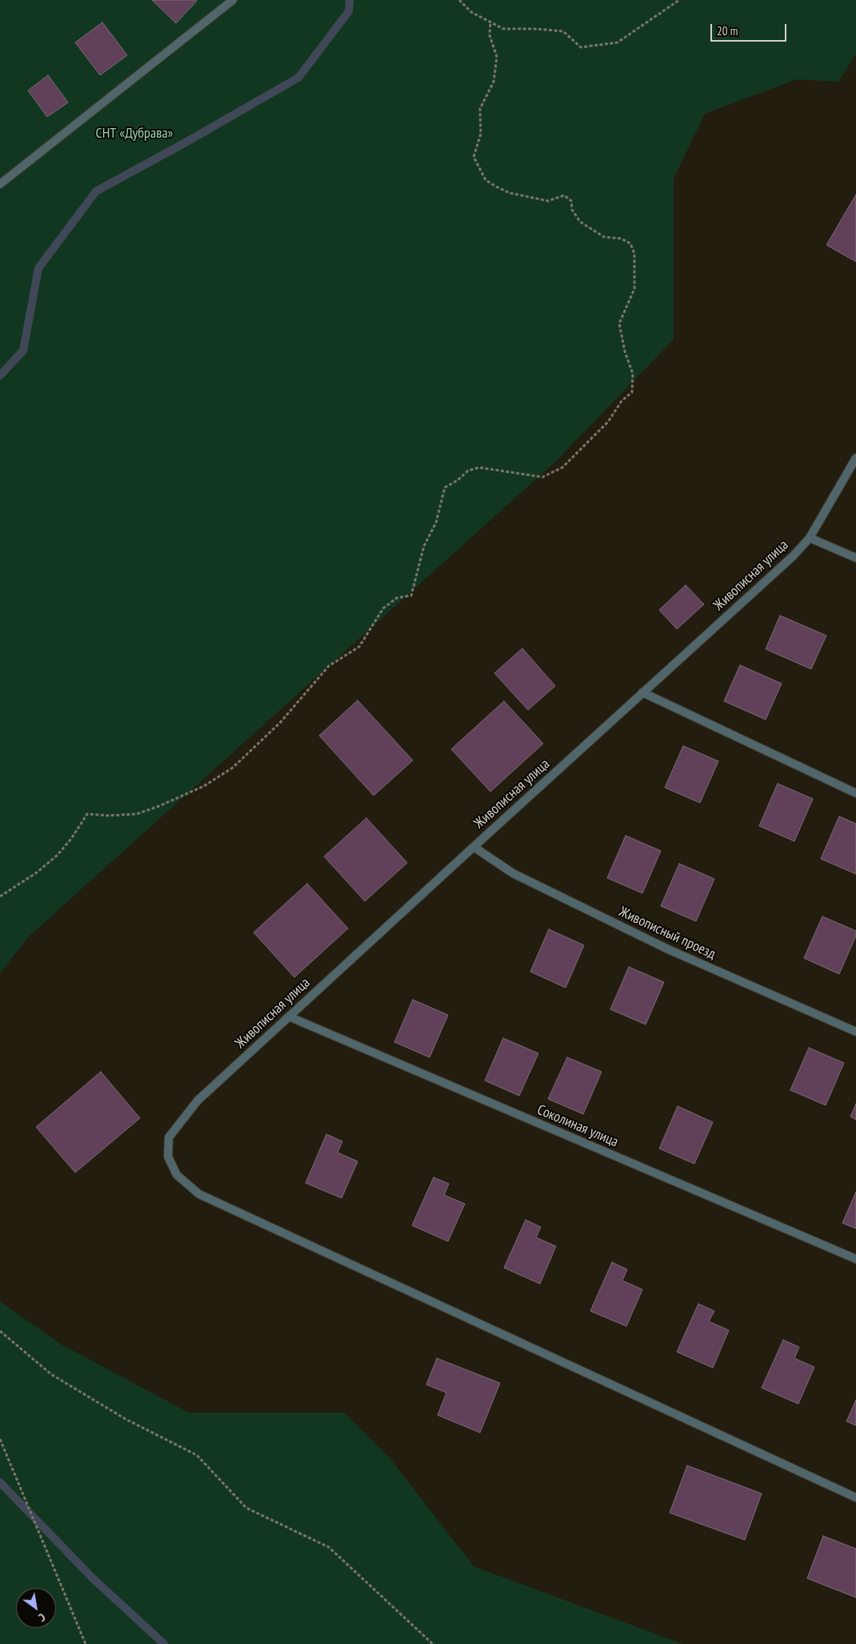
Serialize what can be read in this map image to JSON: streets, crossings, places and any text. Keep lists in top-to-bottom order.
{
  "streets": {
    "street": ["Живописная улица", "Живописный проезд", "Соколиная улица"]
  },
  "crossings": [
    ["Живописная улица", "Живописный проезд"],
    ["Живописная улица", "Соколиная улица"]
  ],
  "parks": ["СНТ «Дубрава»"],
  "scale_bar": "20 m",
  "north": "bottom right"
}
